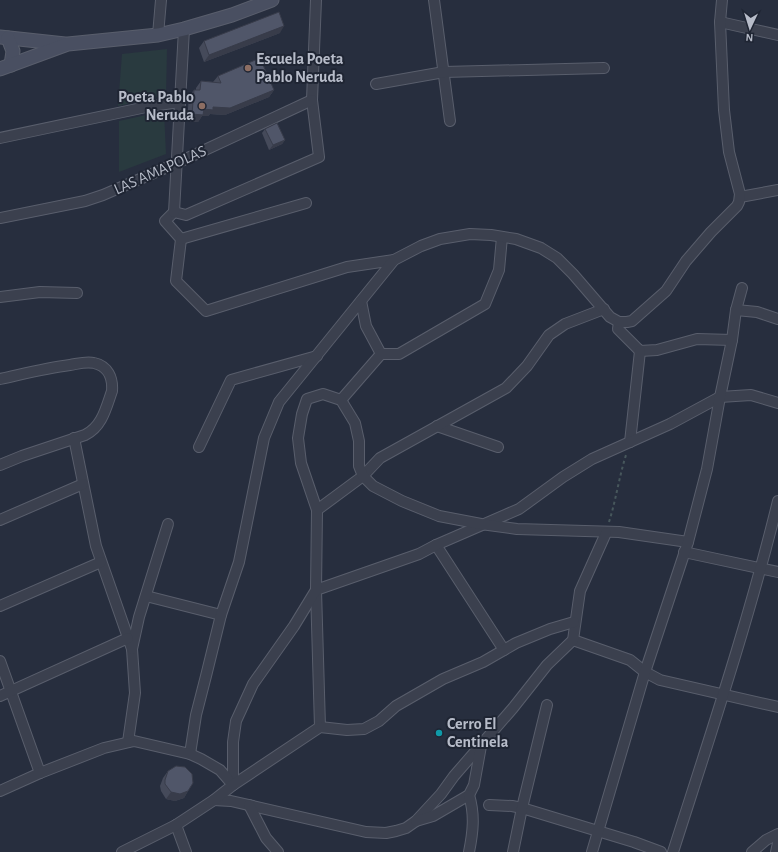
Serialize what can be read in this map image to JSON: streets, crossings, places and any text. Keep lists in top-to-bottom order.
{
  "streets": {
    "street": ["LAS AMAPOLAS"]
  },
  "places": ["Escuela Poeta Pablo Neruda", "Poeta Pablo Neruda", "Cerro El Centinela"],
  "north": "bottom"
}
